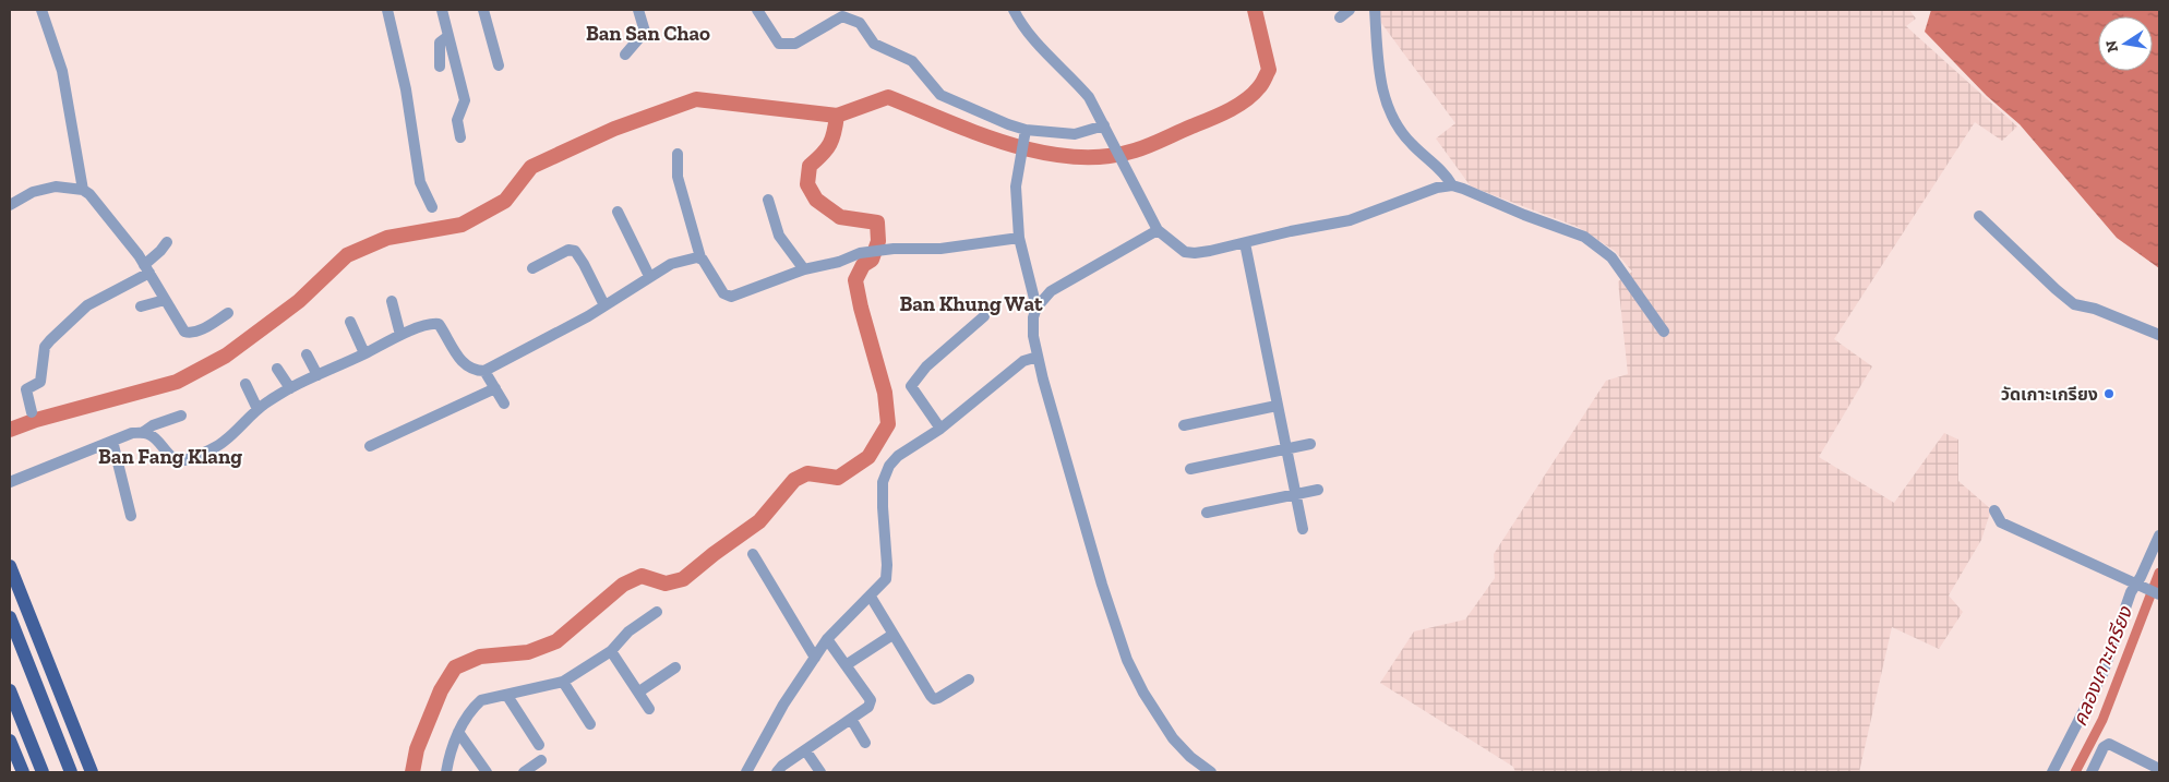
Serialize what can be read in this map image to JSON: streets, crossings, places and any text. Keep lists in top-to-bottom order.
{
  "districts": ["Ban San Chao", "Ban Khung Wat", "Ban Fang Klang"],
  "water": ["คลองเกาะเกรียง"],
  "places": ["วัดเกาะเกรียง"],
  "north": "left"
}
